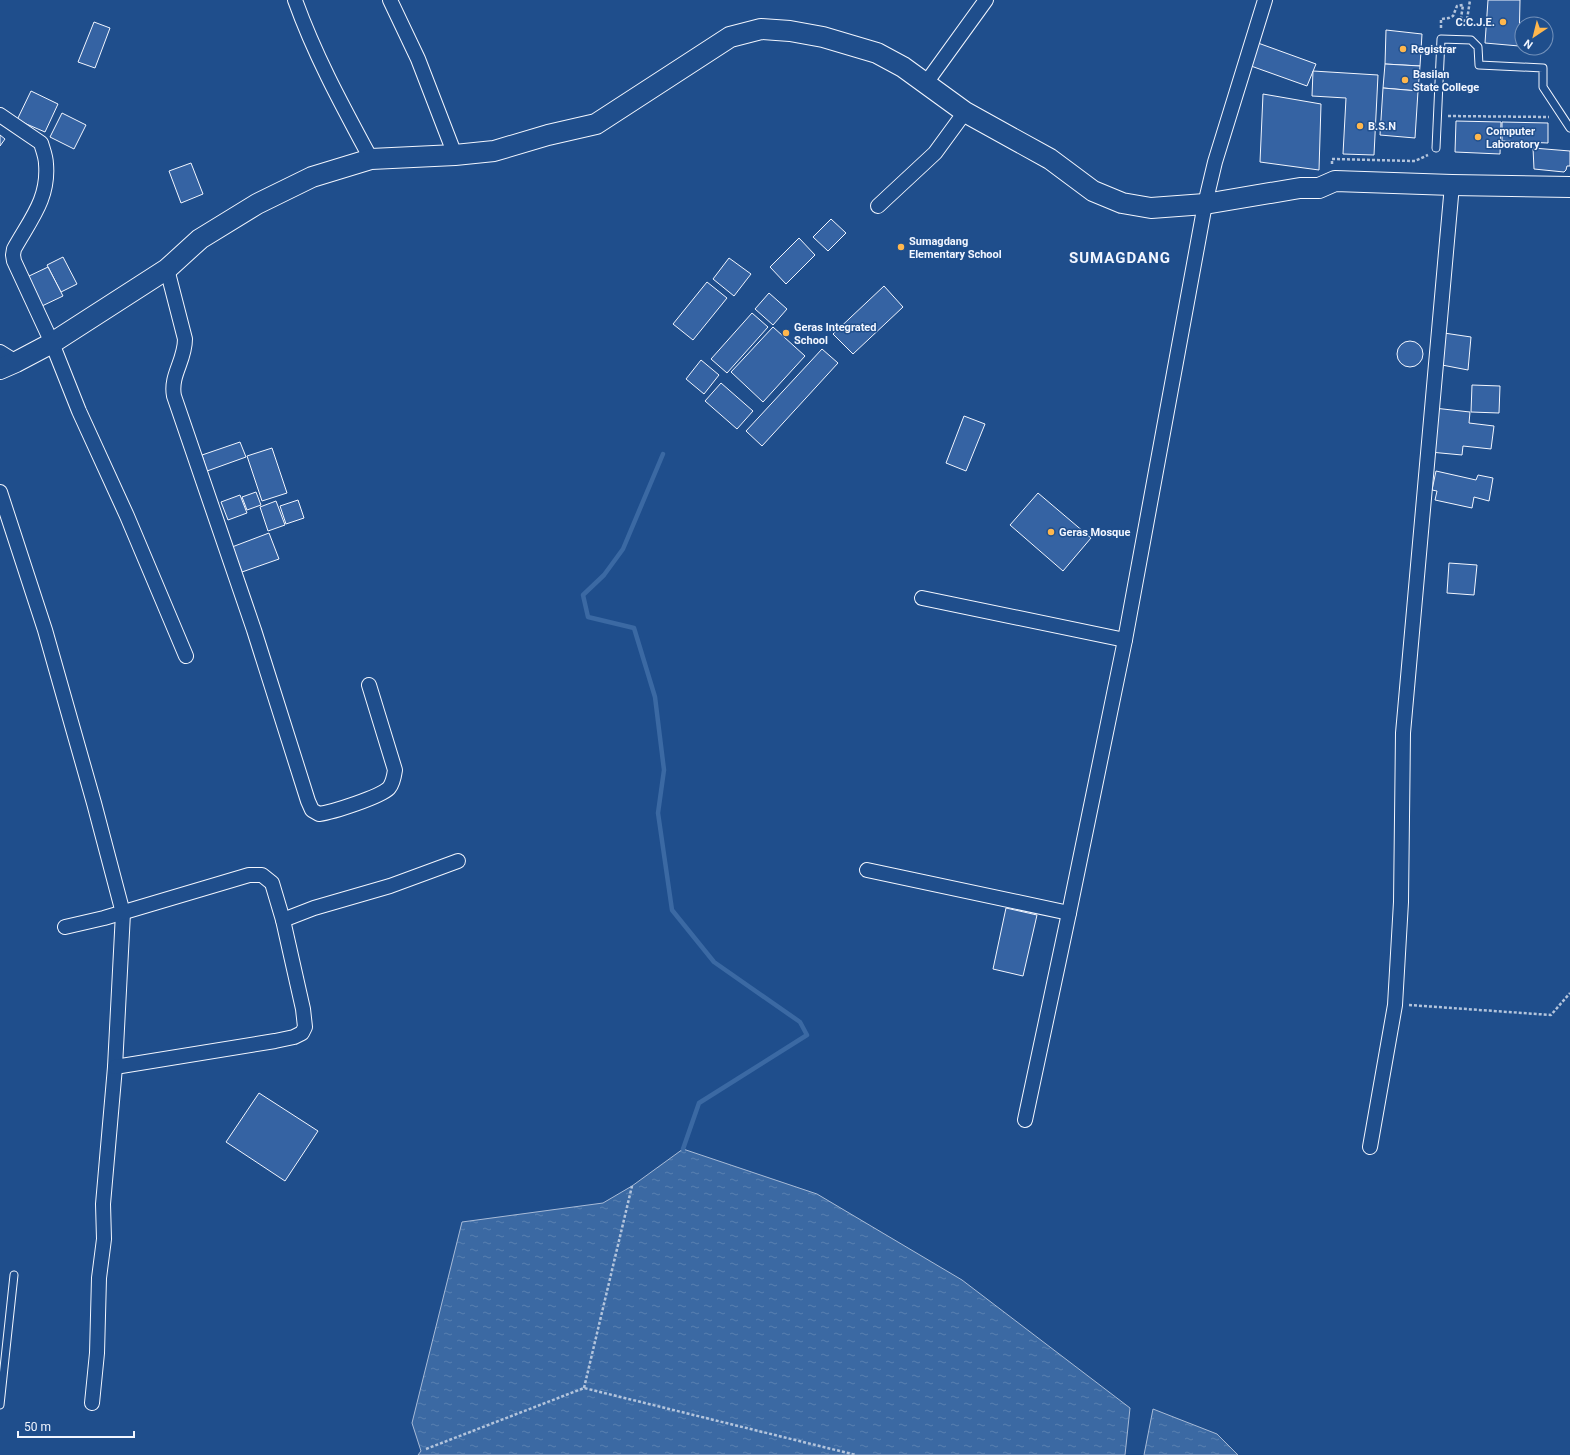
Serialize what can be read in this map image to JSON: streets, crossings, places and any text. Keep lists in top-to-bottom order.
{
  "districts": ["SUMAGDANG"],
  "places": [
    "C.C.J.E.",
    "Registrar",
    "Basilan State College",
    "B.S.N",
    "Computer Laboratory",
    "Sumagdang Elementary School",
    "Geras Integrated School",
    "Geras Mosque"
  ],
  "scale_bar": "50 m",
  "north": "bottom left"
}
